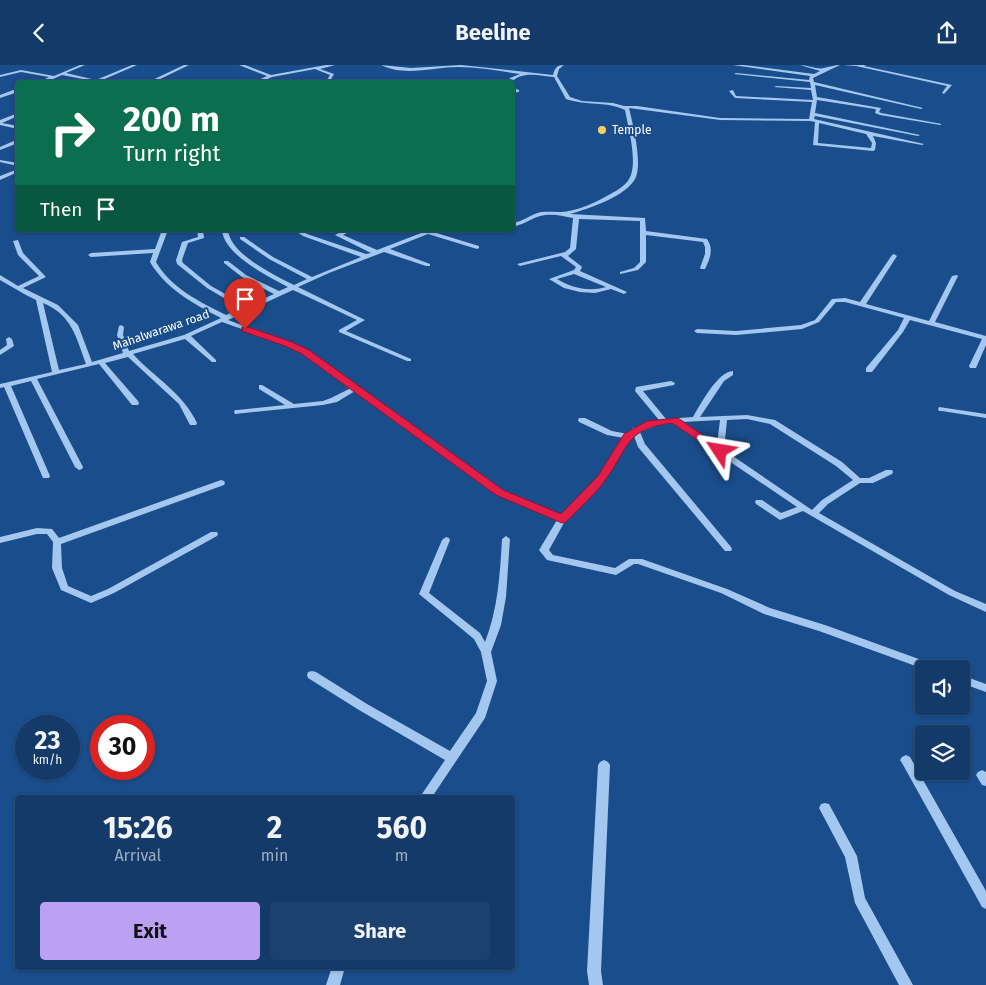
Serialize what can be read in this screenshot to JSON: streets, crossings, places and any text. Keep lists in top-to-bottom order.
{
  "streets": {
    "street": ["Mahalwarawa road"]
  },
  "places": ["Temple"],
  "page": {
    "header": "Beeline",
    "turn": ["200 m", "Turn right"],
    "then": "Then",
    "speed": "23 km/h",
    "limit": "30",
    "eta": [
      "15:26",
      "Arrival",
      "2",
      "min",
      "560",
      "m"
    ],
    "buttons": ["Exit", "Share"]
  }
}
